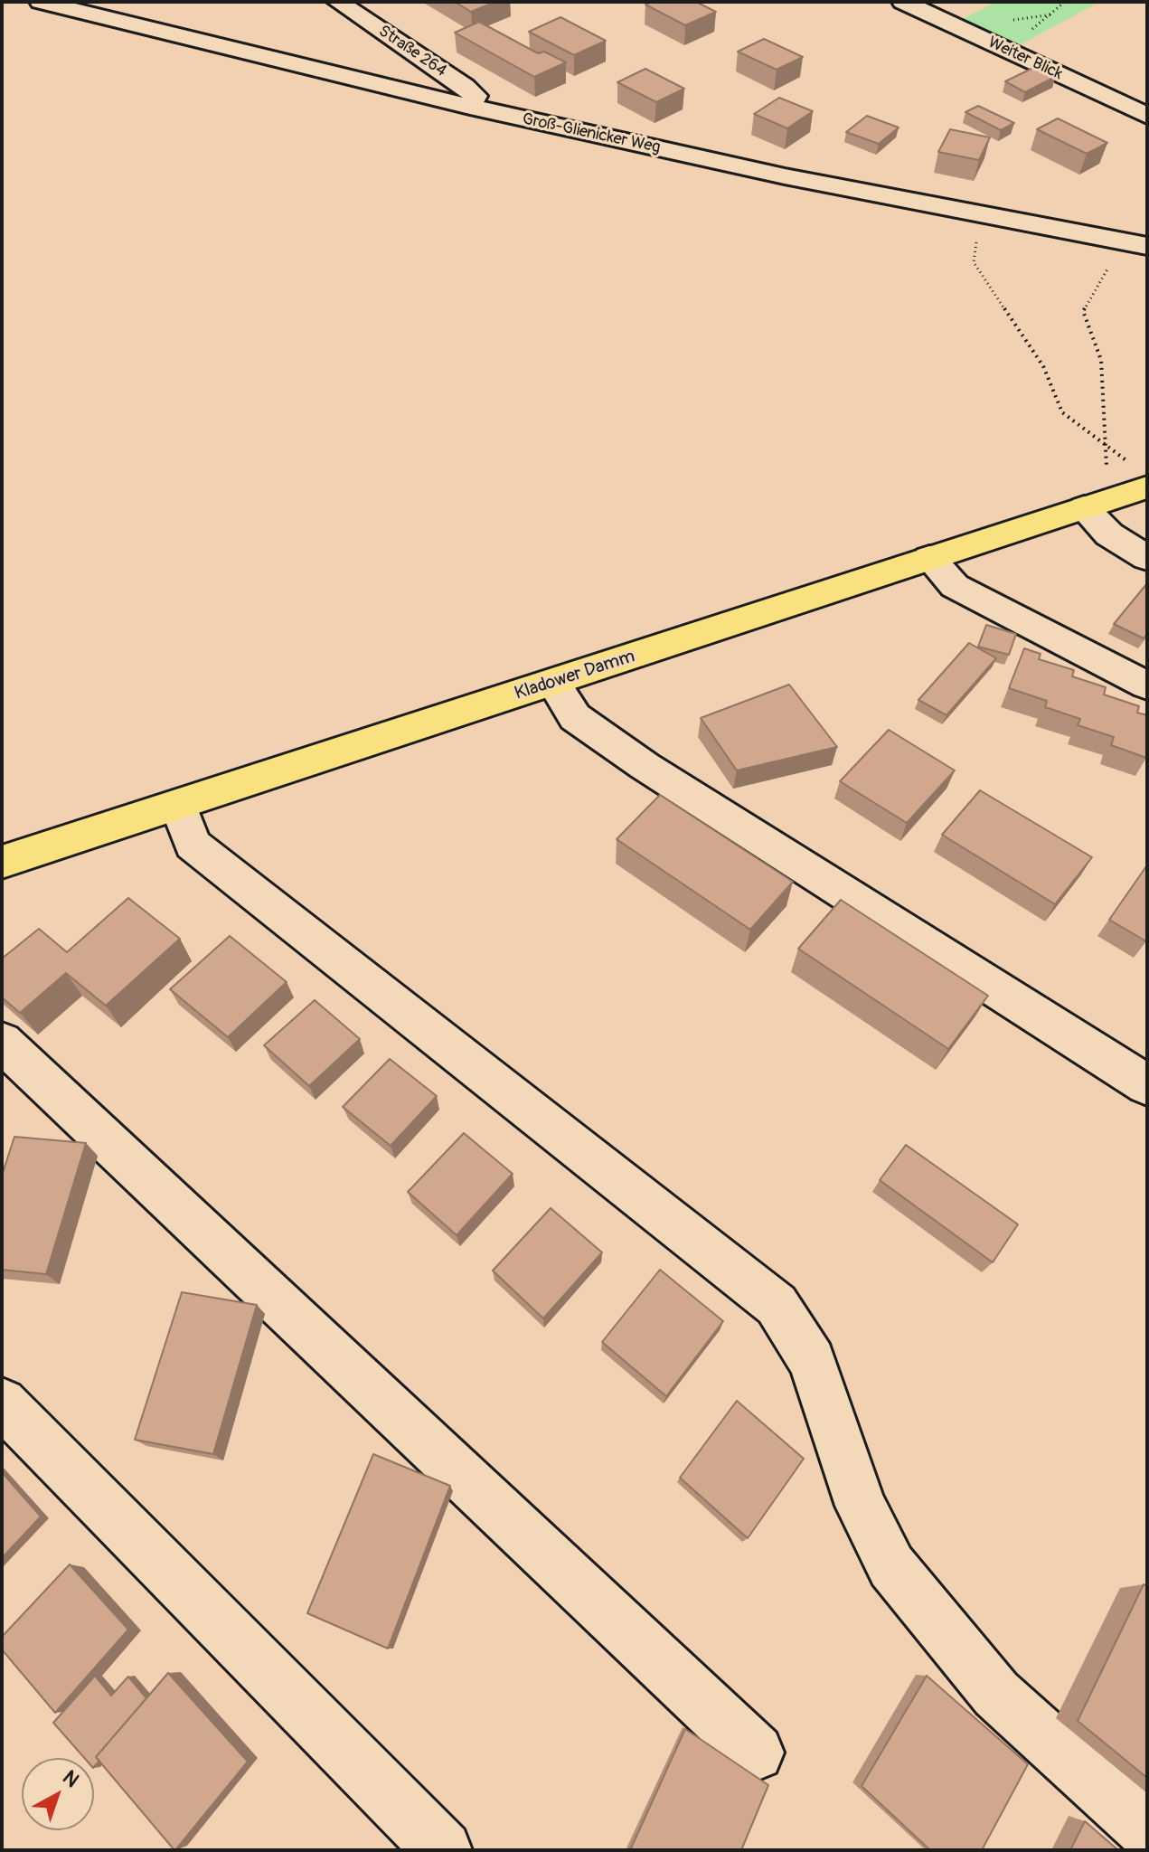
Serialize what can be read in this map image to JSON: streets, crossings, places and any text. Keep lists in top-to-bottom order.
{
  "streets": {
    "main road": ["Kladower Damm"],
    "street": ["Straße 264", "Weiter Blick", "Groß-Glienicker Weg"]
  },
  "crossings": [
    ["Straße 264", "Groß-Glienicker Weg"]
  ],
  "north": "top right"
}
